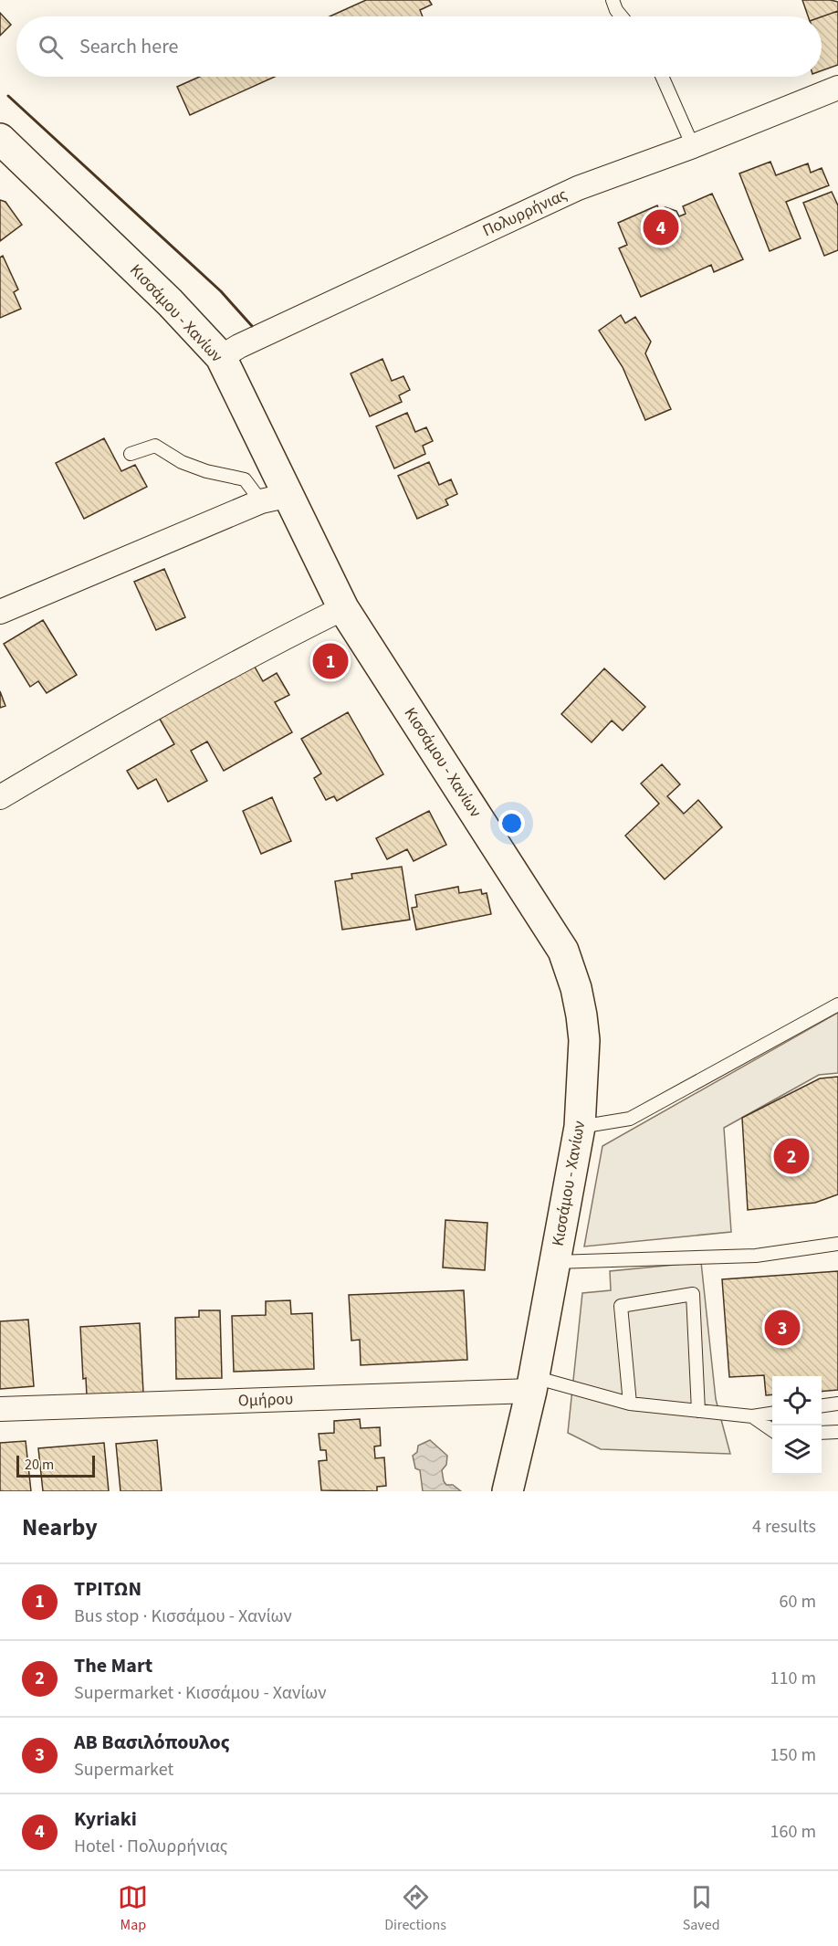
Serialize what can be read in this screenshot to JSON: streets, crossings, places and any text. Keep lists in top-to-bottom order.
{
  "streets": {
    "main road": ["Κισσάμου - Χανίων"],
    "street": ["Πολυρρήνιας", "Ομήρου"]
  },
  "crossings": [
    ["Πολυρρήνιας", "Κισσάμου - Χανίων"],
    ["Κισσάμου - Χανίων", "Ομήρου"]
  ],
  "scale_bar": "20 m",
  "page": {
    "search": "Search here",
    "pins": [
      "4",
      "1",
      "2",
      "3"
    ],
    "scale": "20 m",
    "heading": ["Nearby", "4 results"],
    "list": [
      {
        "mark": "1",
        "name": "ΤΡΙΤΩΝ",
        "note": "Bus stop · Κισσάμου - Χανίων",
        "value": "60 m"
      },
      {
        "mark": "2",
        "name": "The Mart",
        "note": "Supermarket · Κισσάμου - Χανίων",
        "value": "110 m"
      },
      {
        "mark": "3",
        "name": "ΑΒ Βασιλόπουλος",
        "note": "Supermarket",
        "value": "150 m"
      },
      {
        "mark": "4",
        "name": "Kyriaki",
        "note": "Hotel · Πολυρρήνιας",
        "value": "160 m"
      }
    ],
    "nav": ["Map", "Directions", "Saved"]
  }
}
